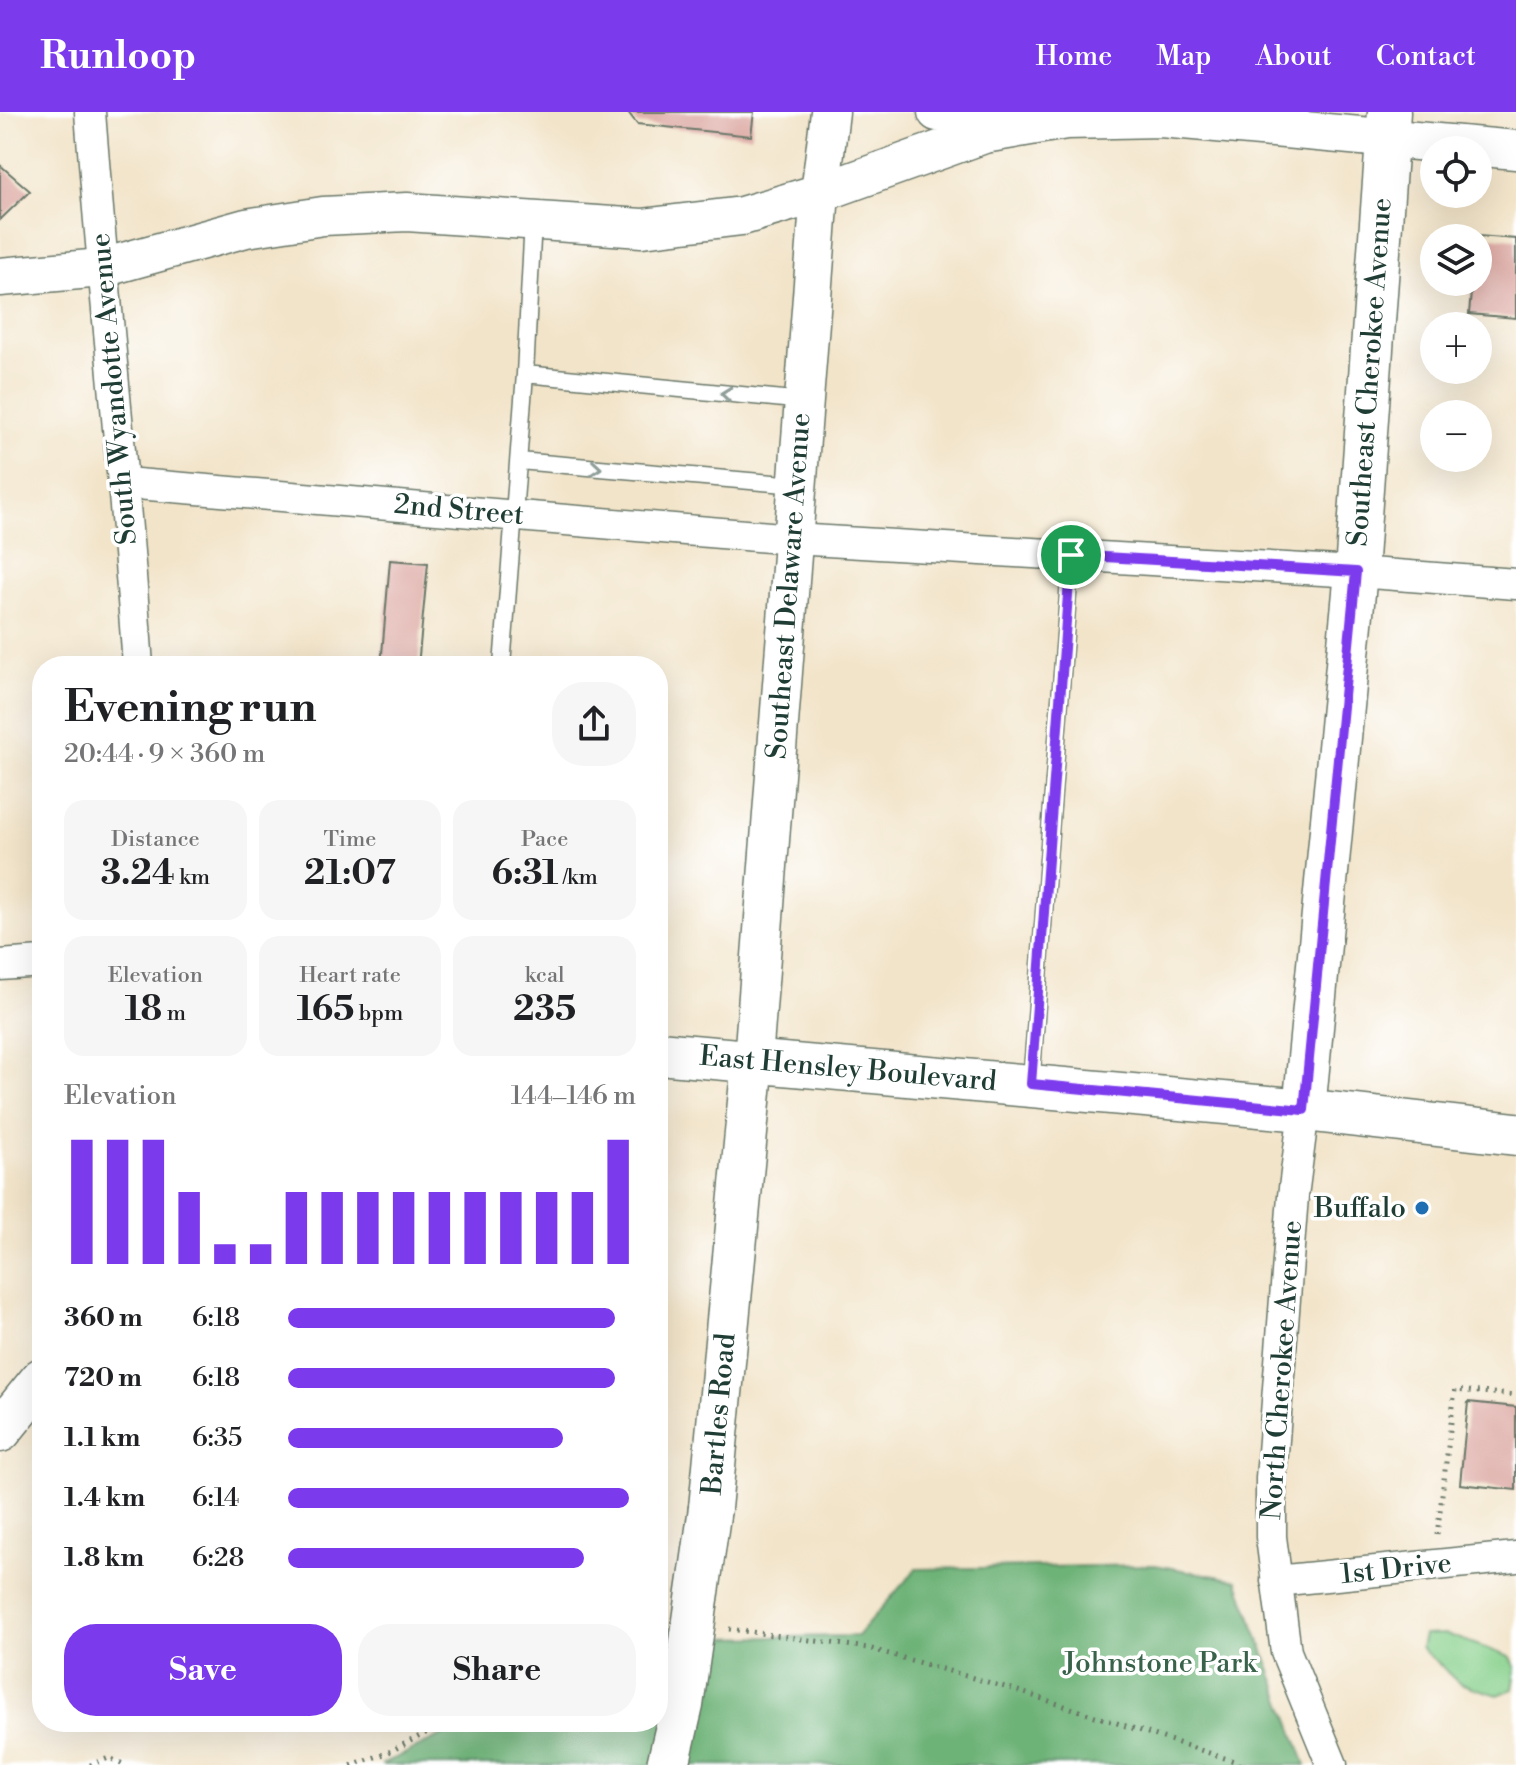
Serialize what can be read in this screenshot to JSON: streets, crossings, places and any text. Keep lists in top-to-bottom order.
{
  "streets": {
    "main road": ["Southeast Cherokee Avenue", "East Hensley Boulevard", "Bartles Road"],
    "street": [
      "South Wyandotte Avenue",
      "2nd Street",
      "Southeast Delaware Avenue",
      "North Cherokee Avenue",
      "1st Drive"
    ]
  },
  "crossings": [
    ["Southeast Cherokee Avenue", "2nd Street"],
    ["Southeast Cherokee Avenue", "East Hensley Boulevard"],
    ["Southeast Cherokee Avenue", "North Cherokee Avenue"],
    ["South Wyandotte Avenue", "2nd Street"],
    ["2nd Street", "Southeast Delaware Avenue"],
    ["Southeast Delaware Avenue", "East Hensley Boulevard"],
    ["Southeast Delaware Avenue", "Bartles Road"],
    ["East Hensley Boulevard", "North Cherokee Avenue"],
    ["East Hensley Boulevard", "Bartles Road"],
    ["North Cherokee Avenue", "1st Drive"]
  ],
  "parks": ["Johnstone Park"],
  "places": ["Buffalo"],
  "page": {
    "header": "Runloop",
    "nav": [
      "Home",
      "Map",
      "About",
      "Contact"
    ],
    "map_buttons": ["+", "−"],
    "heading": ["Evening run", "20:44 · 9 × 360 m"],
    "stats": [
      ["Distance", "3.24 km"],
      ["Time", "21:07"],
      ["Pace", "6:31 /km"],
      ["Elevation", "18 m"],
      ["Heart rate", "165 bpm"],
      ["kcal", "235"]
    ],
    "chart": ["Elevation", "144–146 m"],
    "list": [
      {
        "name": "360 m",
        "note": "6:18"
      },
      {
        "name": "720 m",
        "note": "6:18"
      },
      {
        "name": "1.1 km",
        "note": "6:35"
      },
      {
        "name": "1.4 km",
        "note": "6:14"
      },
      {
        "name": "1.8 km",
        "note": "6:28"
      }
    ],
    "buttons": ["Save", "Share"]
  }
}
